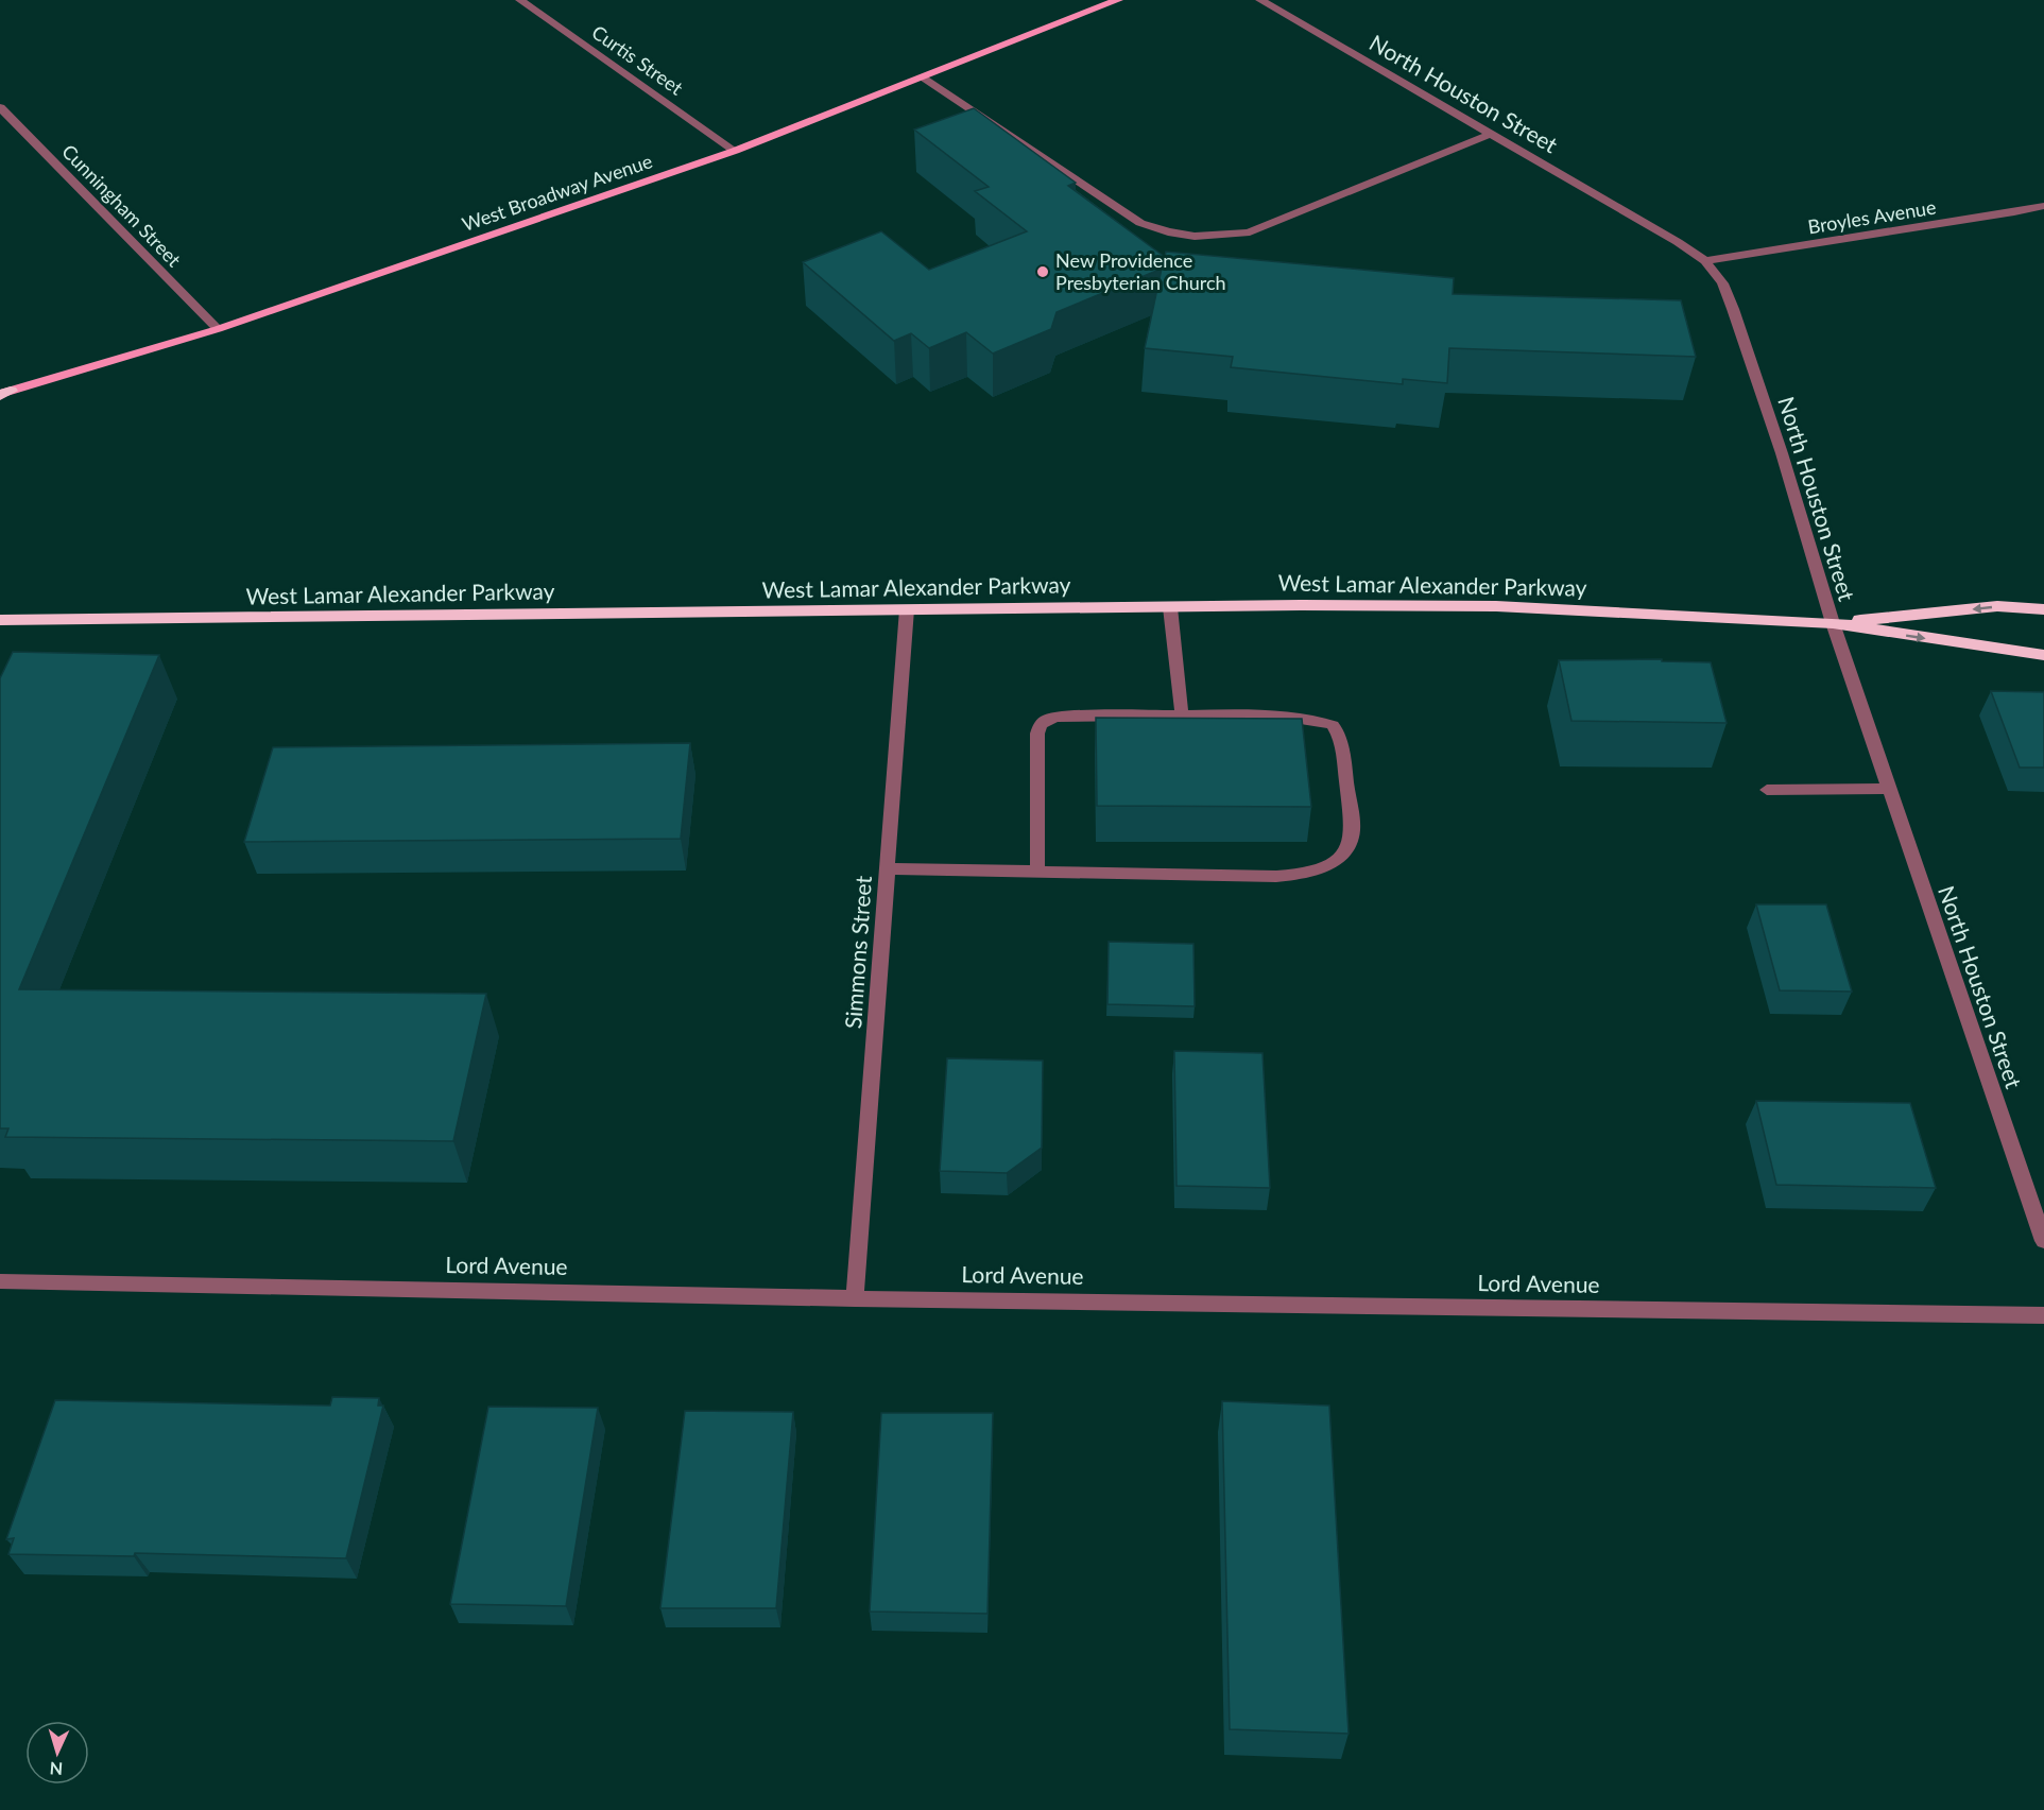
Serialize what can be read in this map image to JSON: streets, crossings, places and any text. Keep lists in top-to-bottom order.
{
  "streets": {
    "highway": ["West Lamar Alexander Parkway"],
    "main road": ["West Broadway Avenue"],
    "street": [
      "Curtis Street",
      "North Houston Street",
      "Cunningham Street",
      "Broyles Avenue",
      "Simmons Street",
      "Lord Avenue"
    ]
  },
  "crossings": [
    ["Curtis Street", "West Broadway Avenue"],
    ["North Houston Street", "Broyles Avenue"],
    ["North Houston Street", "West Lamar Alexander Parkway"],
    ["West Broadway Avenue", "Cunningham Street"],
    ["West Lamar Alexander Parkway", "Simmons Street"],
    ["Simmons Street", "Lord Avenue"]
  ],
  "places": ["New Providence Presbyterian Church"],
  "north": "bottom"
}
